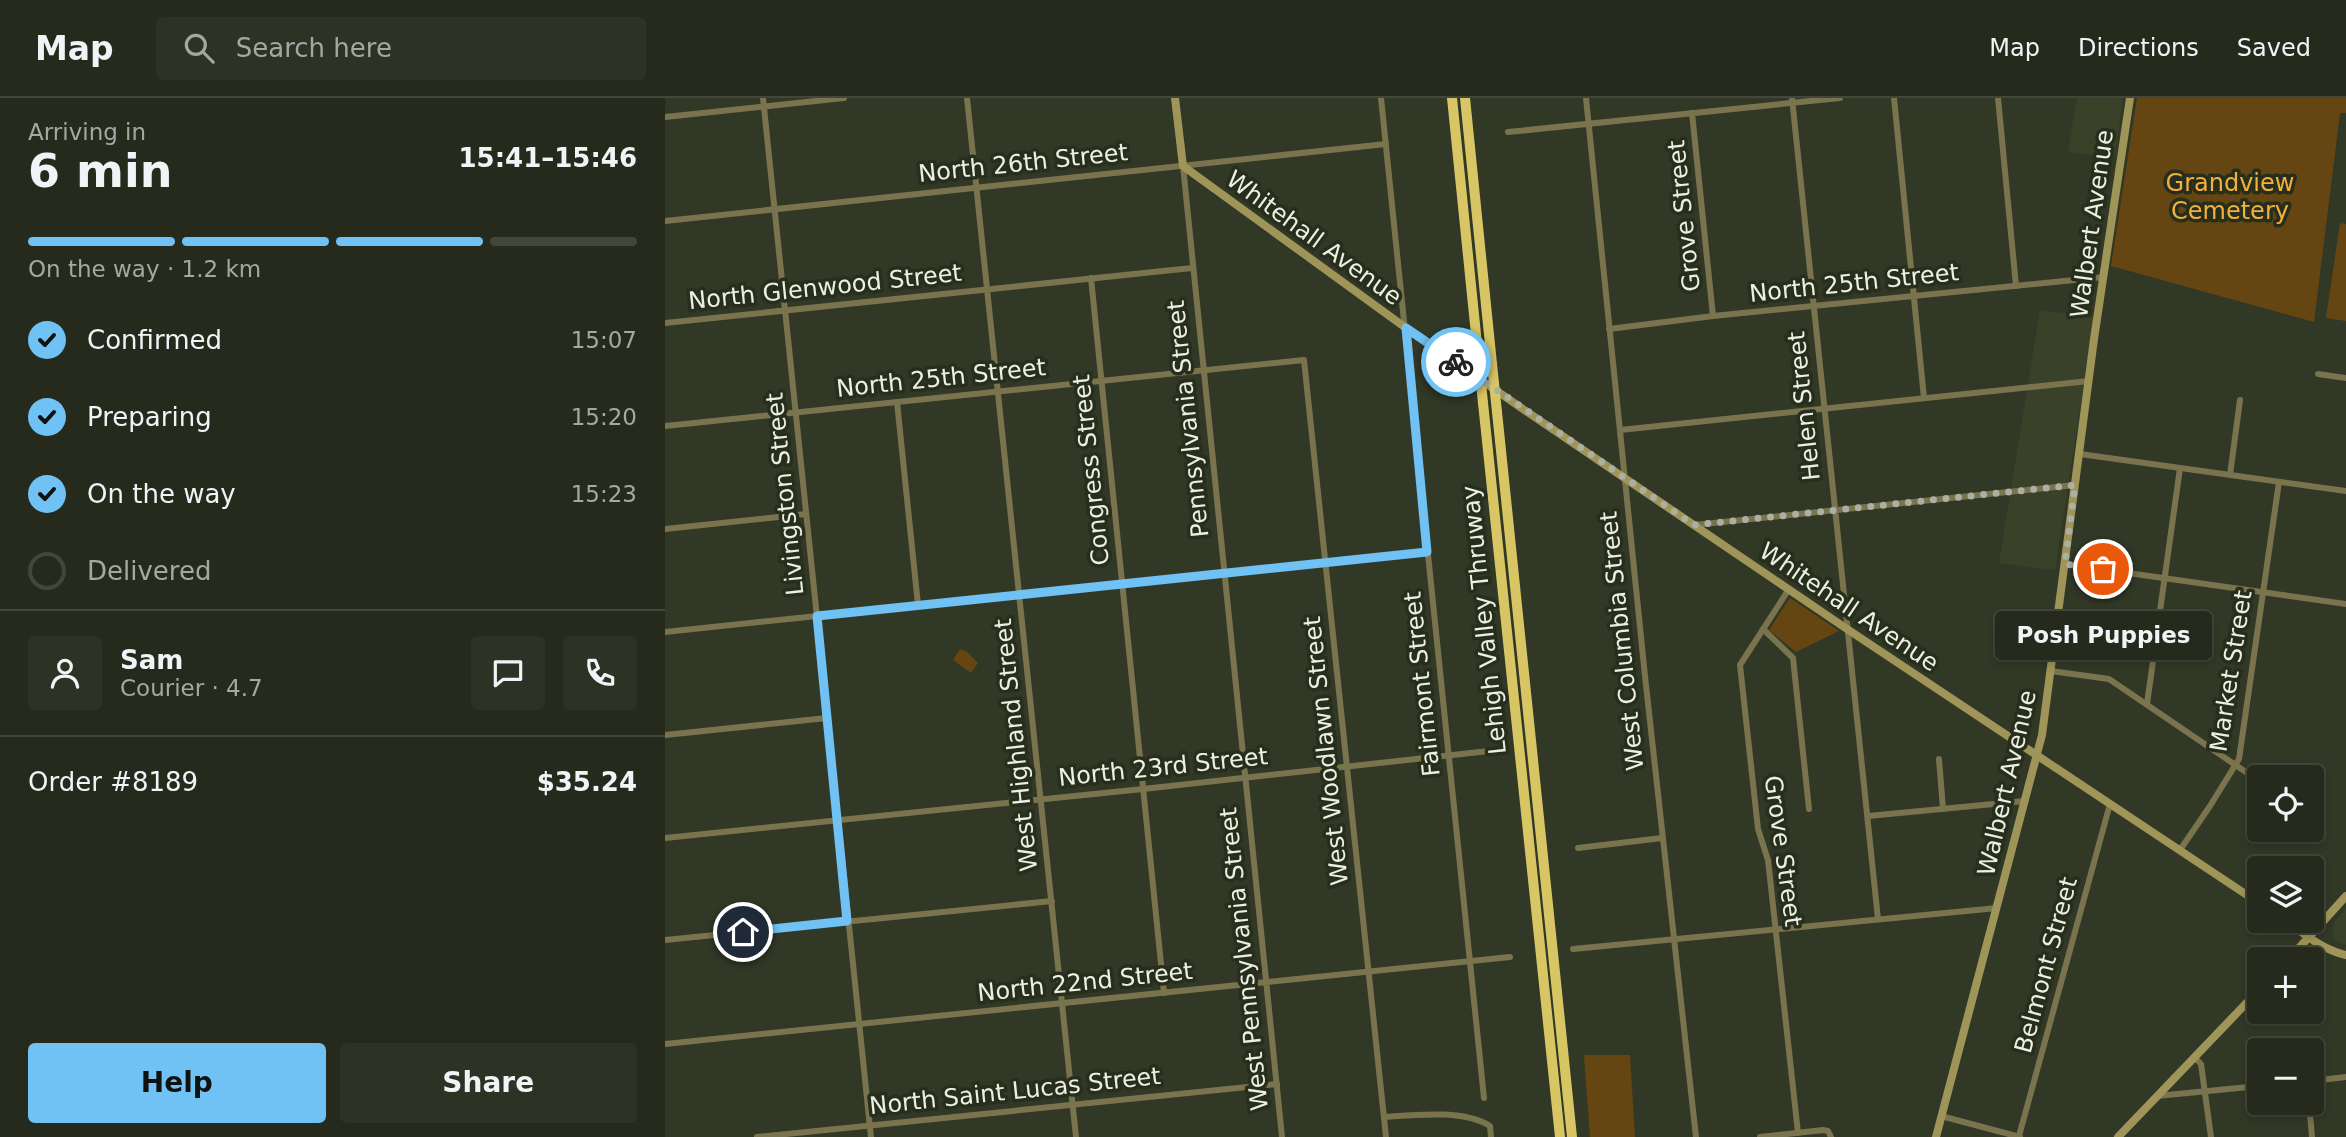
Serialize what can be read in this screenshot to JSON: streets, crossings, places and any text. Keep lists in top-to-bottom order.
{
  "streets": {
    "highway": ["Lehigh Valley Thruway"],
    "street": [
      "North 26th Street",
      "Grove Street",
      "Walbert Avenue",
      "Whitehall Avenue",
      "North 25th Street",
      "North Glenwood Street",
      "Helen Street",
      "Pennsylvania Street",
      "Congress Street",
      "Livingston Street",
      "West Columbia Street",
      "Market Street",
      "Fairmont Street",
      "West Highland Street",
      "West Woodlawn Street",
      "North 23rd Street",
      "West Pennsylvania Street",
      "Belmont Street",
      "North 22nd Street",
      "North Saint Lucas Street"
    ]
  },
  "crossings": [
    ["North 26th Street", "Whitehall Avenue"],
    ["North 26th Street", "Pennsylvania Street"],
    ["North 26th Street", "Livingston Street"],
    ["North 26th Street", "Fairmont Street"],
    ["North 26th Street", "West Highland Street"],
    ["Grove Street", "Whitehall Avenue"],
    ["Grove Street", "North 25th Street"],
    ["Walbert Avenue", "Whitehall Avenue"],
    ["Walbert Avenue", "North 25th Street"],
    ["Whitehall Avenue", "Helen Street"],
    ["Whitehall Avenue", "Pennsylvania Street"],
    ["Whitehall Avenue", "West Columbia Street"],
    ["Whitehall Avenue", "Market Street"],
    ["Whitehall Avenue", "Fairmont Street"],
    ["Whitehall Avenue", "Belmont Street"],
    ["North 25th Street", "Helen Street"],
    ["North 25th Street", "Pennsylvania Street"],
    ["North 25th Street", "Congress Street"],
    ["North 25th Street", "Livingston Street"],
    ["North 25th Street", "West Columbia Street"],
    ["North 25th Street", "West Highland Street"],
    ["North 25th Street", "West Woodlawn Street"],
    ["North Glenwood Street", "Pennsylvania Street"],
    ["North Glenwood Street", "Congress Street"],
    ["North Glenwood Street", "Livingston Street"],
    ["North Glenwood Street", "West Highland Street"],
    ["Pennsylvania Street", "North 23rd Street"],
    ["Pennsylvania Street", "West Pennsylvania Street"],
    ["Congress Street", "North 23rd Street"],
    ["Congress Street", "North 22nd Street"],
    ["Livingston Street", "North 23rd Street"],
    ["Livingston Street", "North 22nd Street"],
    ["Livingston Street", "North Saint Lucas Street"],
    ["Fairmont Street", "North 23rd Street"],
    ["Fairmont Street", "North 22nd Street"],
    ["West Highland Street", "North 23rd Street"],
    ["West Highland Street", "North 22nd Street"],
    ["West Highland Street", "North Saint Lucas Street"],
    ["West Woodlawn Street", "North 23rd Street"],
    ["West Woodlawn Street", "North 22nd Street"],
    ["North 23rd Street", "West Pennsylvania Street"],
    ["West Pennsylvania Street", "North 22nd Street"],
    ["West Pennsylvania Street", "North Saint Lucas Street"]
  ],
  "parks": ["Grandview Cemetery"],
  "places": ["Posh Puppies"],
  "page": {
    "header": "Map",
    "search": "Search here",
    "nav": ["Map", "Directions", "Saved"],
    "heading": ["6 min", "Arriving in", "15:41–15:46"],
    "panel": [
      "Sam",
      "Courier · 4.7",
      "Order #8189",
      "$35.24"
    ],
    "bar": "On the way · 1.2 km",
    "list": [
      ["Confirmed", "15:07"],
      ["Preparing", "15:20"],
      ["On the way", "15:23"],
      "Delivered"
    ],
    "bubble": "Posh Puppies",
    "map_buttons": ["+", "−"],
    "buttons": ["Help", "Share"]
  }
}
